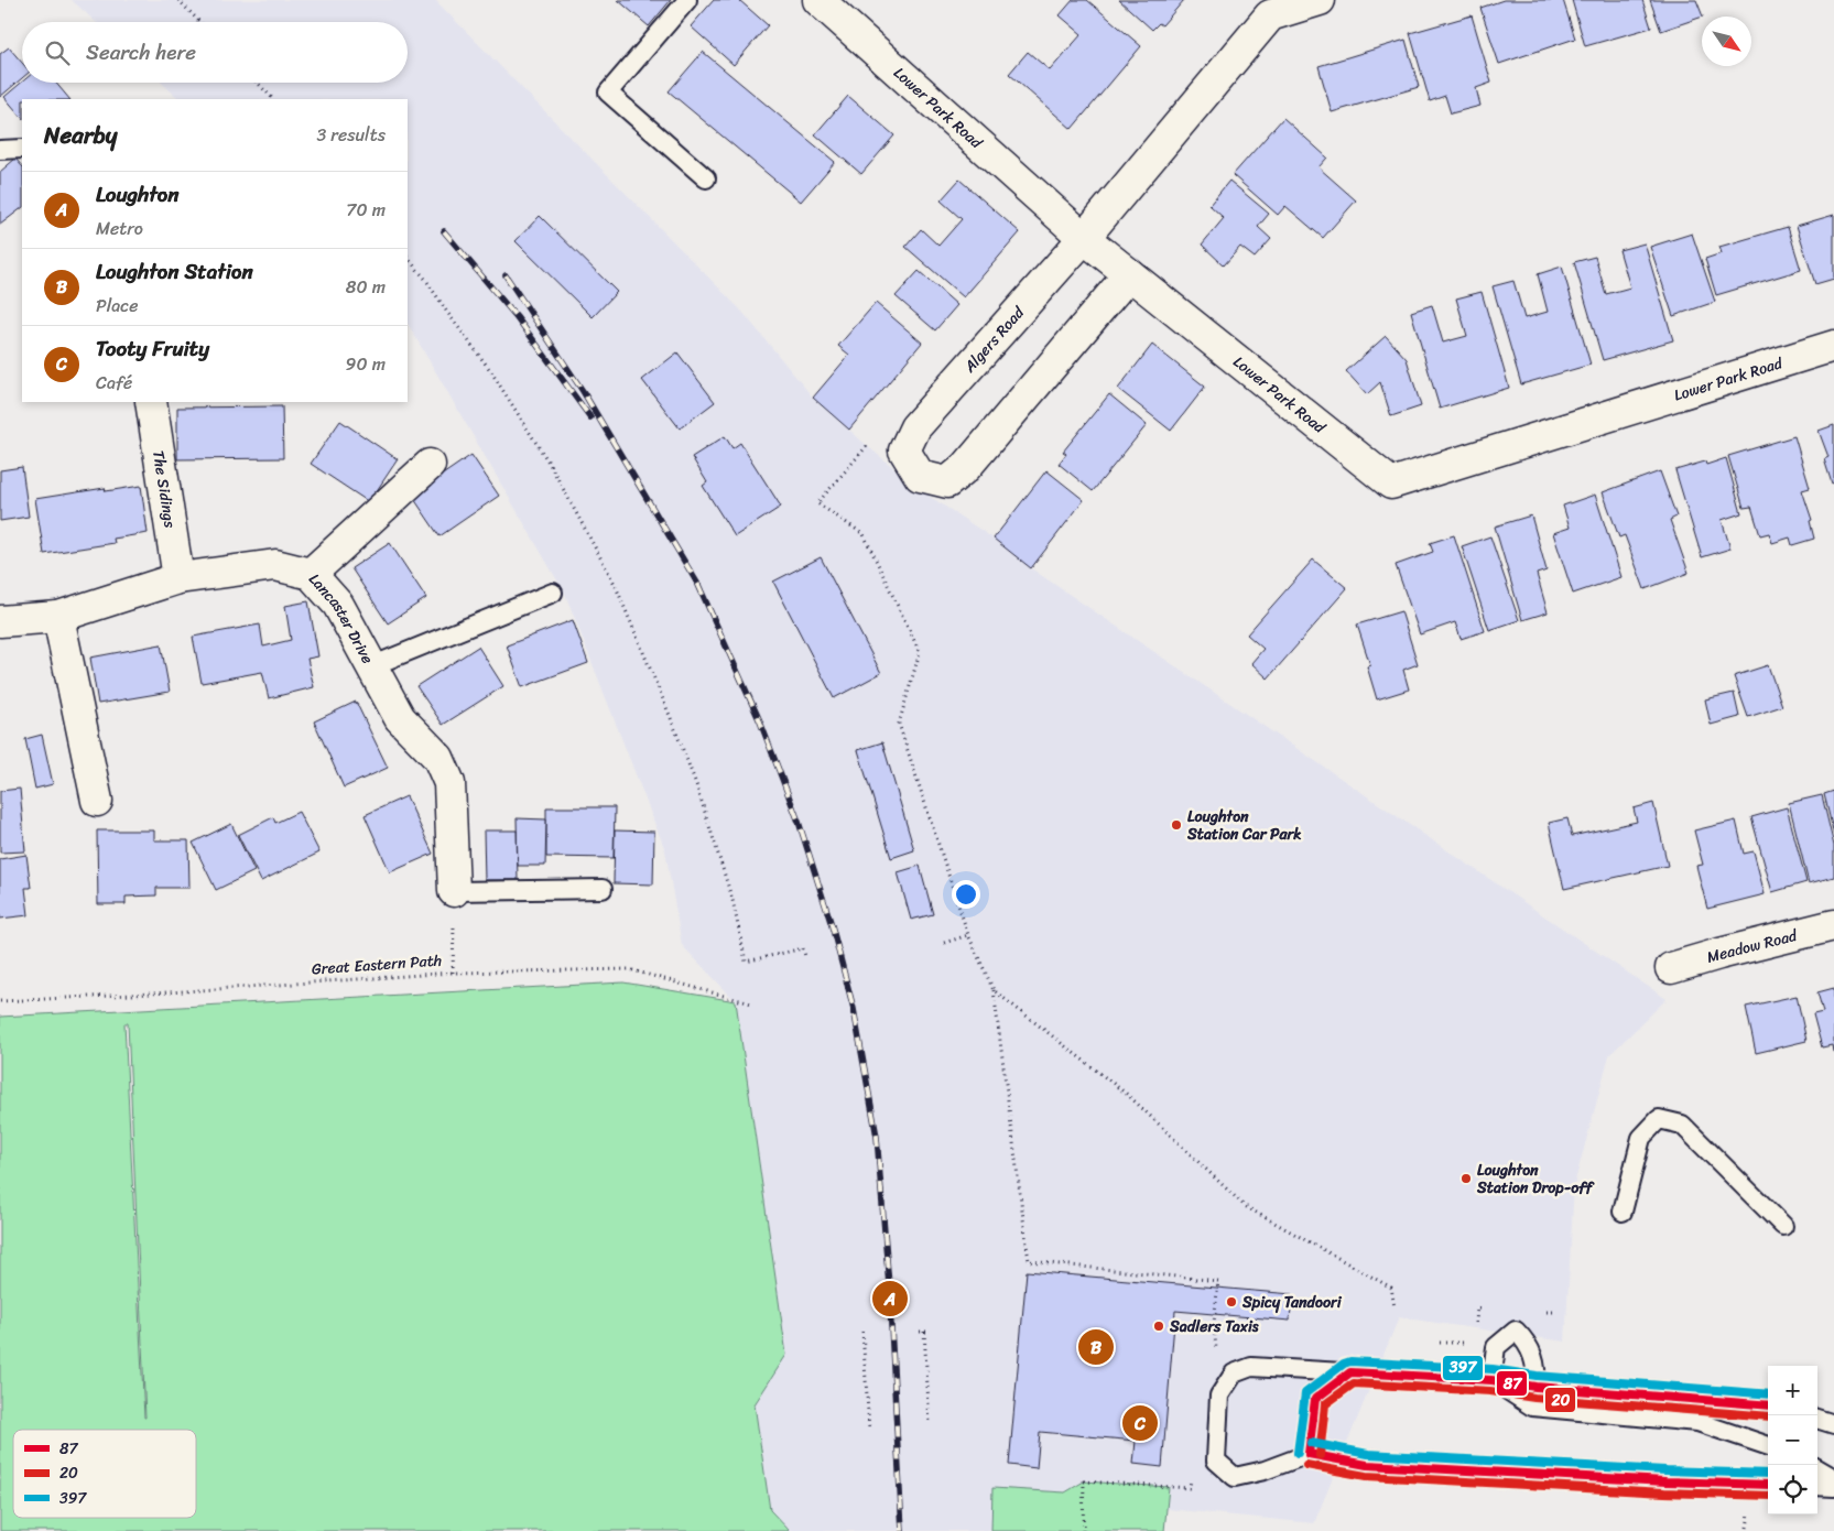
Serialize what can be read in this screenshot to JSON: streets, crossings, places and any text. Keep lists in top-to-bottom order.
{
  "streets": {
    "street": [
      "Lower Park Road",
      "Algers Road",
      "The Sidings",
      "Lancaster Drive",
      "Meadow Road"
    ],
    "path": ["Great Eastern Path"]
  },
  "crossings": [
    ["Lower Park Road", "Algers Road"],
    ["The Sidings", "Lancaster Drive"]
  ],
  "places": [
    "Loughton Station Car Park",
    "Loughton Station Drop-off",
    "Spicy Tandoori",
    "Sadlers Taxis"
  ],
  "lines": ["transit line 397", "transit line 87", "transit line 20"],
  "legend": ["87", "20", "397"],
  "north": "bottom right",
  "page": {
    "search": "Search here",
    "heading": ["Nearby", "3 results"],
    "list": [
      {
        "mark": "A",
        "name": "Loughton",
        "note": "Metro",
        "value": "70 m"
      },
      {
        "mark": "B",
        "name": "Loughton Station",
        "note": "Place",
        "value": "80 m"
      },
      {
        "mark": "C",
        "name": "Tooty Fruity",
        "note": "Café",
        "value": "90 m"
      }
    ],
    "pins": ["A", "B", "C"],
    "map_buttons": ["+", "−"]
  }
}
